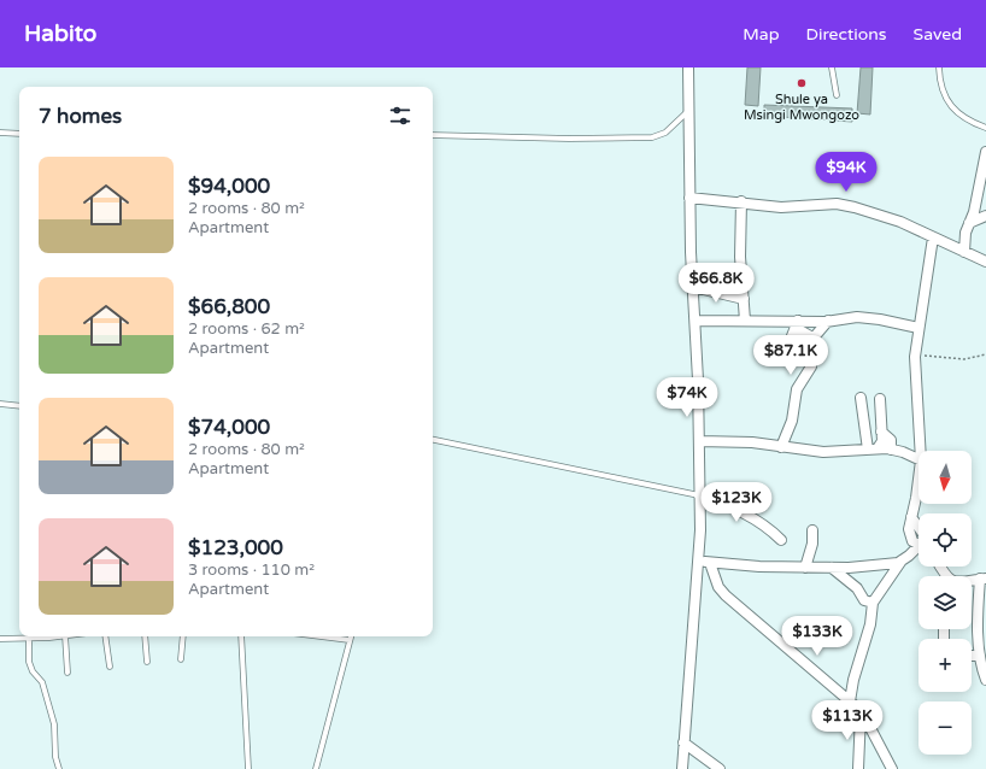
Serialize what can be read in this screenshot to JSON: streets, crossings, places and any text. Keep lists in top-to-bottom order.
{
  "places": ["Shule ya Msingi Mwongozo"],
  "north": "bottom",
  "page": {
    "header": "Habito",
    "nav": ["Map", "Directions", "Saved"],
    "heading": "7 homes",
    "list": [
      {
        "name": "$94,000",
        "note": "2 rooms · 80 m² · Apartment"
      },
      {
        "name": "$66,800",
        "note": "2 rooms · 62 m² · Apartment"
      },
      {
        "name": "$74,000",
        "note": "2 rooms · 80 m² · Apartment"
      },
      {
        "name": "$123,000",
        "note": "3 rooms · 110 m² · Apartment"
      }
    ],
    "price": [
      "$94K",
      "$66.8K",
      "$87.1K",
      "$74K",
      "$123K",
      "$133K",
      "$113K"
    ],
    "map_buttons": ["+", "−"]
  }
}
